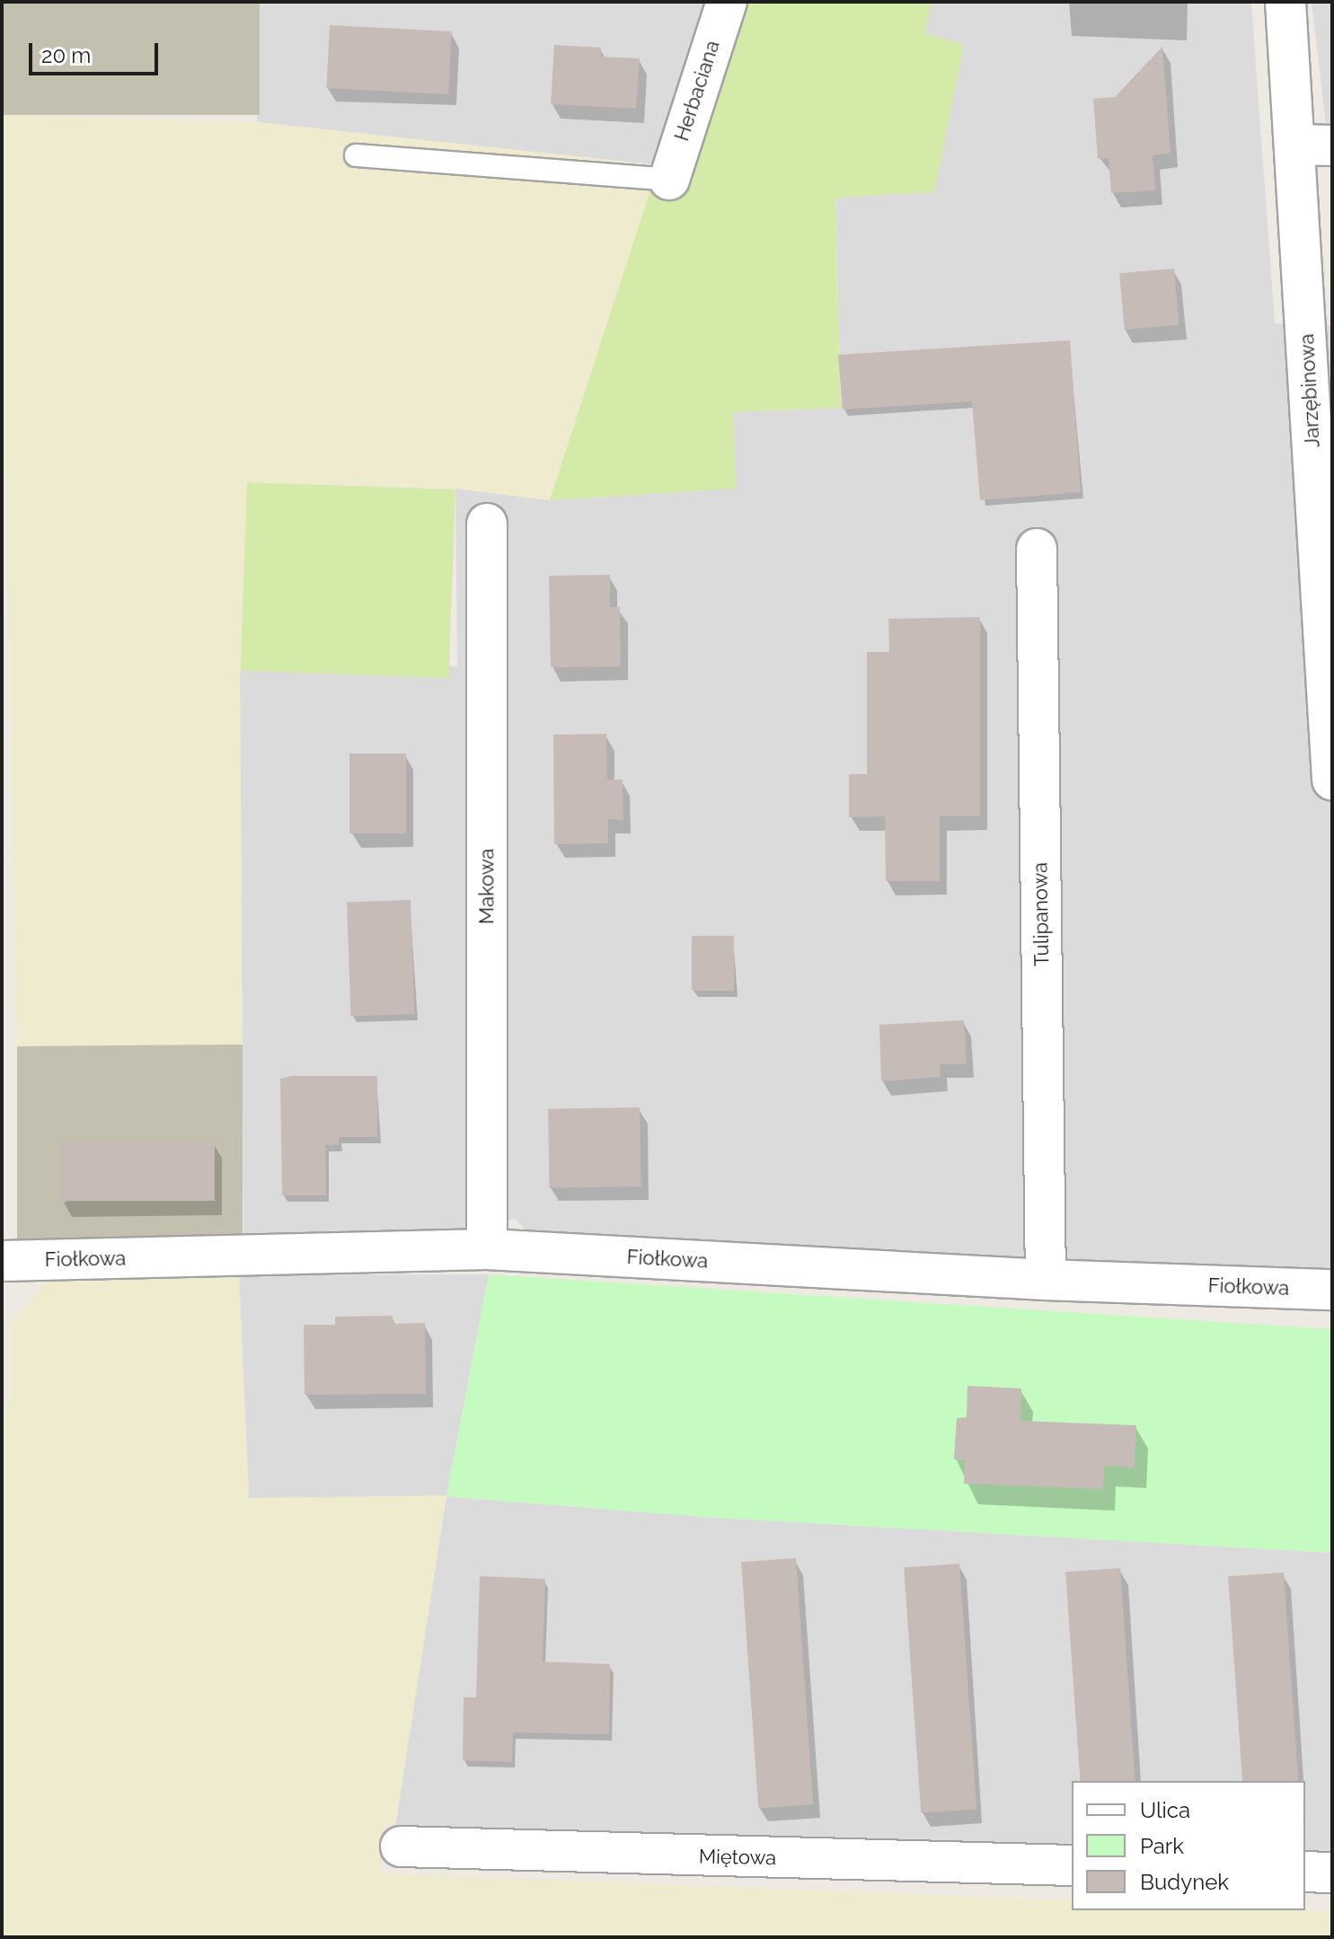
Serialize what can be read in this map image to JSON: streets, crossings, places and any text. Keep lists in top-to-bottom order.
{
  "streets": {
    "street": [
      "Herbaciana",
      "Jarzębinowa",
      "Makowa",
      "Tulipanowa",
      "Fiołkowa",
      "Miętowa"
    ]
  },
  "crossings": [
    ["Makowa", "Fiołkowa"],
    ["Tulipanowa", "Fiołkowa"]
  ],
  "legend": ["Ulica", "Park", "Budynek"],
  "scale_bar": "20 m"
}
